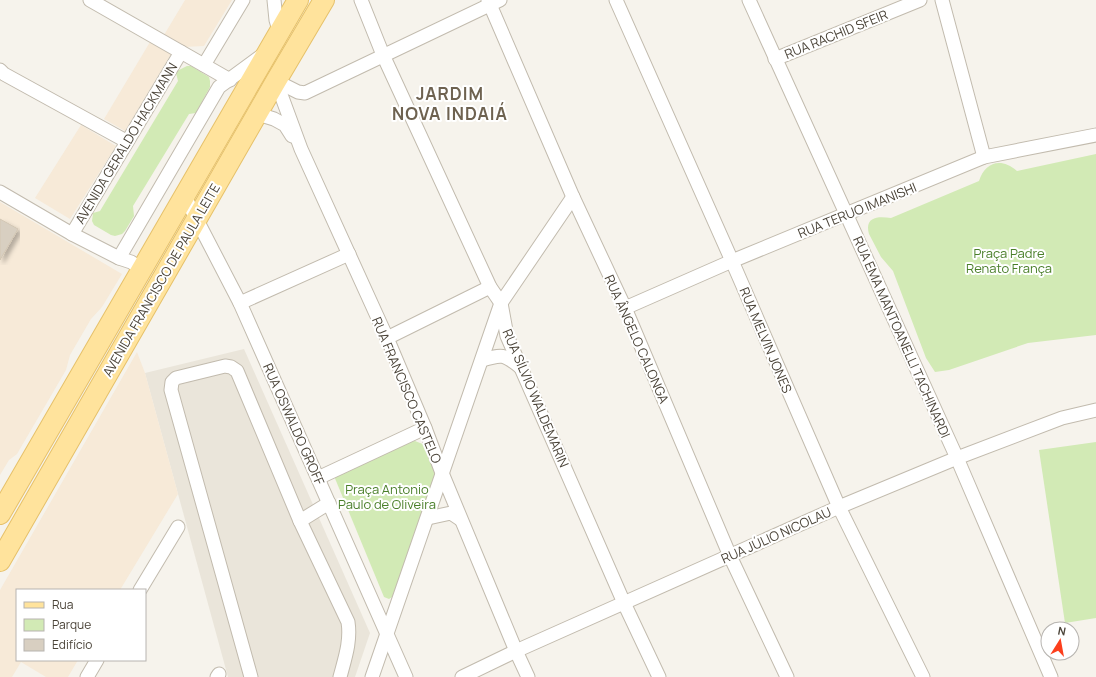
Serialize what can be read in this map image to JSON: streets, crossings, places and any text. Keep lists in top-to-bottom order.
{
  "streets": {
    "main road": ["AVENIDA FRANCISCO DE PAULA LEITE"],
    "street": [
      "RUA RACHID SFEIR",
      "AVENIDA GERALDO HACKMANN",
      "RUA TERUO IMANISHI",
      "RUA EMA MANTOANELLI TACHINARDI",
      "RUA ÂNGELO CALONGA",
      "RUA MELVIN JONES",
      "RUA FRANCISCO CASTELO",
      "RUA SÍLVIO WALDEMARIN",
      "RUA OSWALDO GROFF",
      "RUA JÚLIO NICOLAU"
    ]
  },
  "crossings": [
    ["RUA RACHID SFEIR", "RUA EMA MANTOANELLI TACHINARDI"],
    ["RUA TERUO IMANISHI", "RUA EMA MANTOANELLI TACHINARDI"],
    ["RUA TERUO IMANISHI", "RUA ÂNGELO CALONGA"],
    ["RUA TERUO IMANISHI", "RUA MELVIN JONES"],
    ["AVENIDA FRANCISCO DE PAULA LEITE", "RUA FRANCISCO CASTELO"],
    ["AVENIDA FRANCISCO DE PAULA LEITE", "RUA OSWALDO GROFF"],
    ["RUA EMA MANTOANELLI TACHINARDI", "RUA JÚLIO NICOLAU"],
    ["RUA ÂNGELO CALONGA", "RUA JÚLIO NICOLAU"],
    ["RUA MELVIN JONES", "RUA JÚLIO NICOLAU"],
    ["RUA FRANCISCO CASTELO", "RUA JÚLIO NICOLAU"],
    ["RUA SÍLVIO WALDEMARIN", "RUA JÚLIO NICOLAU"]
  ],
  "districts": ["JARDIM NOVA INDAIÁ"],
  "parks": ["Praça Padre Renato França", "Praça Antonio Paulo de Oliveira"],
  "legend": ["Rua", "Parque", "Edifício"],
  "north": "top"
}
